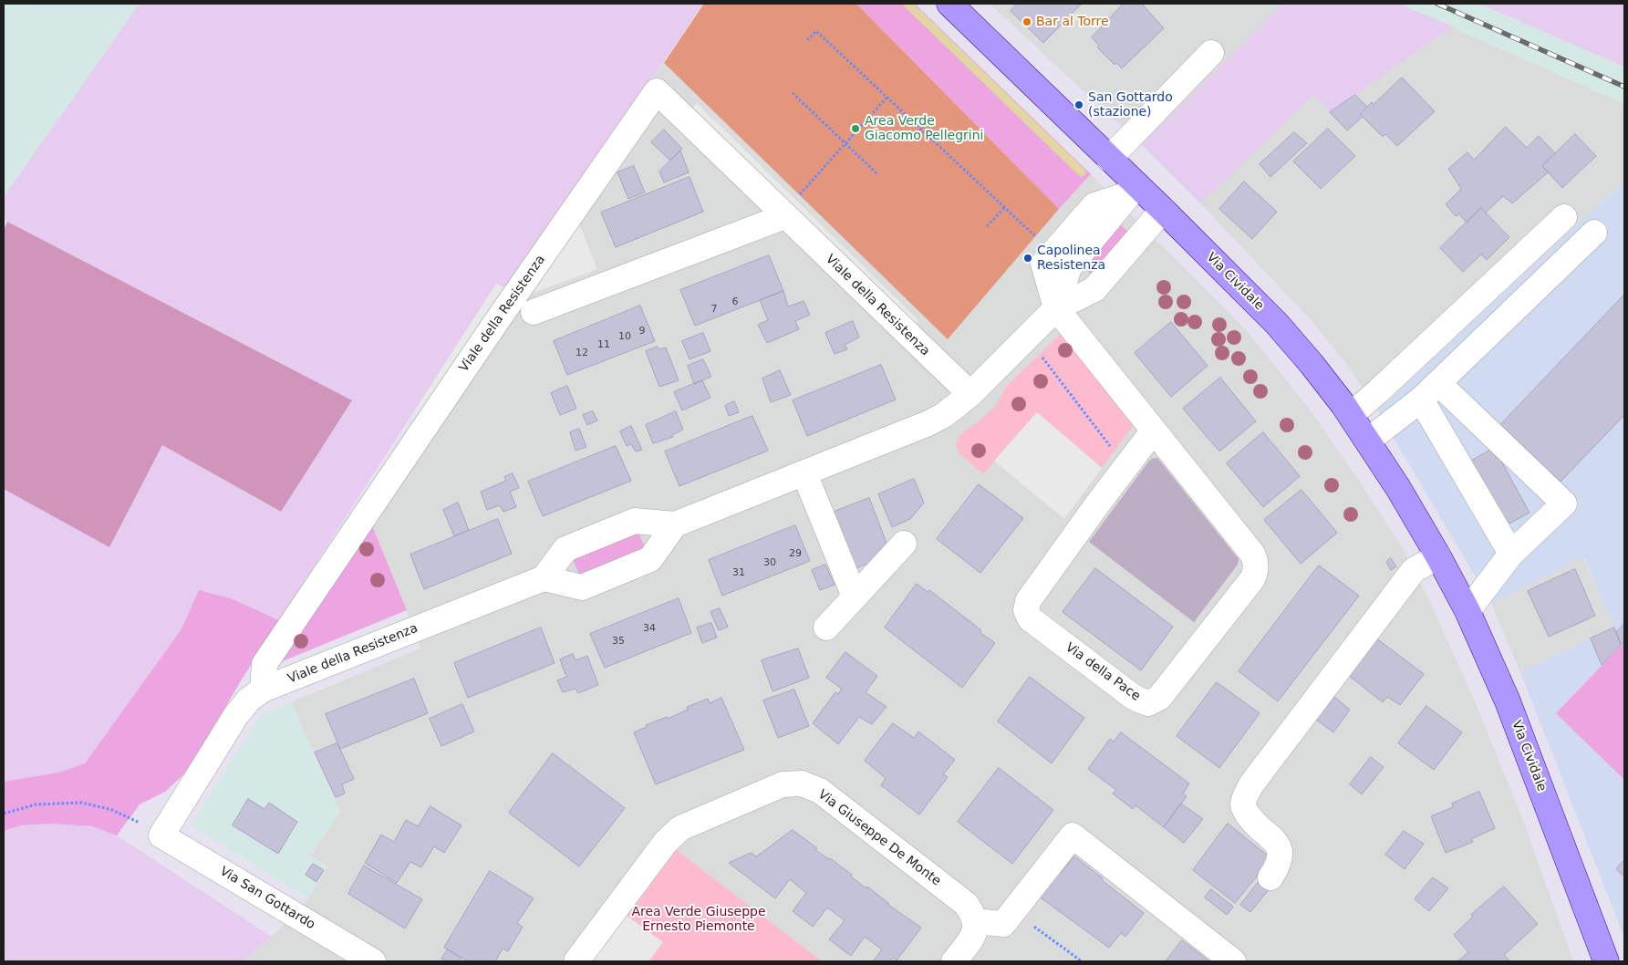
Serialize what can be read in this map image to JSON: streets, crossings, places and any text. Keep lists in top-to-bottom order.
{
  "streets": {
    "main road": ["Via Cividale"],
    "street": [
      "Viale della Resistenza",
      "Via della Pace",
      "Via Giuseppe De Monte",
      "Via San Gottardo"
    ]
  },
  "crossings": [
    ["Viale della Resistenza", "Via San Gottardo"]
  ],
  "parks": ["Area Verde Giuseppe Ernesto Piemonte"],
  "places": [
    "Bar al Torre",
    "San Gottardo (stazione)",
    "Area Verde Giacomo Pellegrini",
    "Capolinea Resistenza"
  ],
  "house_numbers": [
    "6",
    "7",
    "9",
    "10",
    "11",
    "12",
    "29",
    "30",
    "31",
    "34",
    "35"
  ]
}
